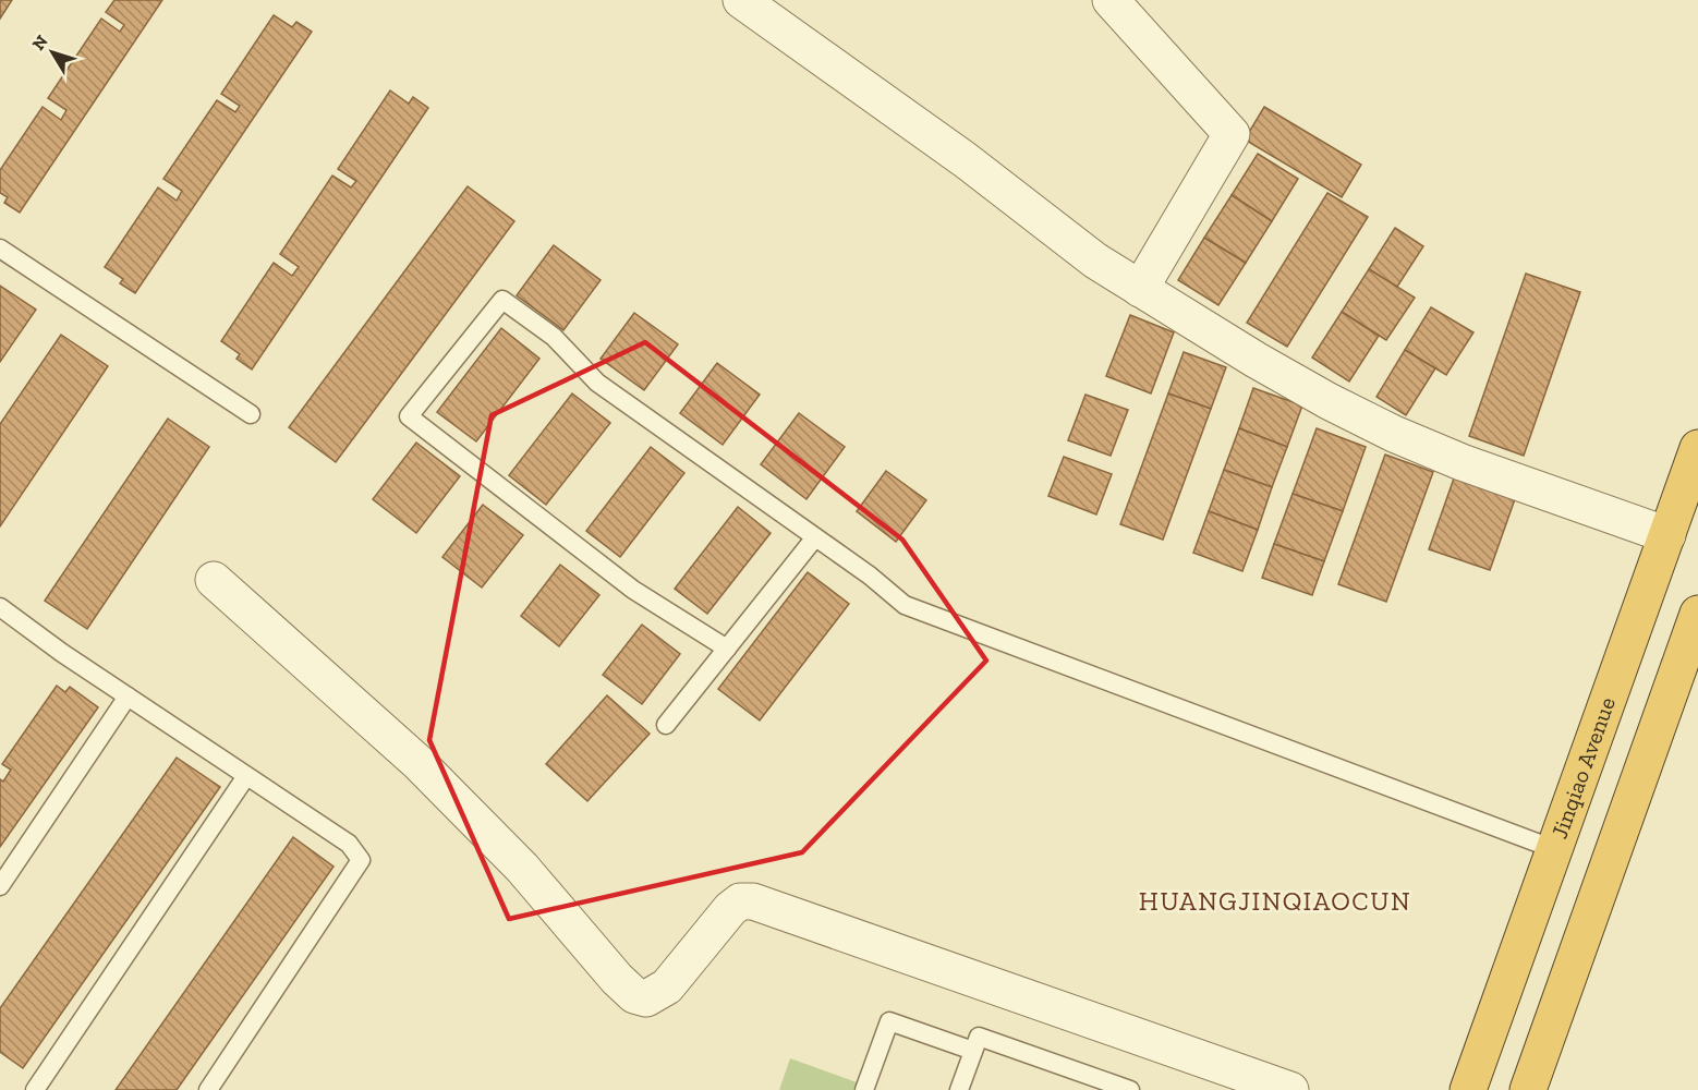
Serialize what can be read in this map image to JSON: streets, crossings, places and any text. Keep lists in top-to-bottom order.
{
  "streets": {
    "highway": ["Jinqiao Avenue"]
  },
  "districts": ["HUANGJINQIAOCUN"],
  "north": "top left"
}
